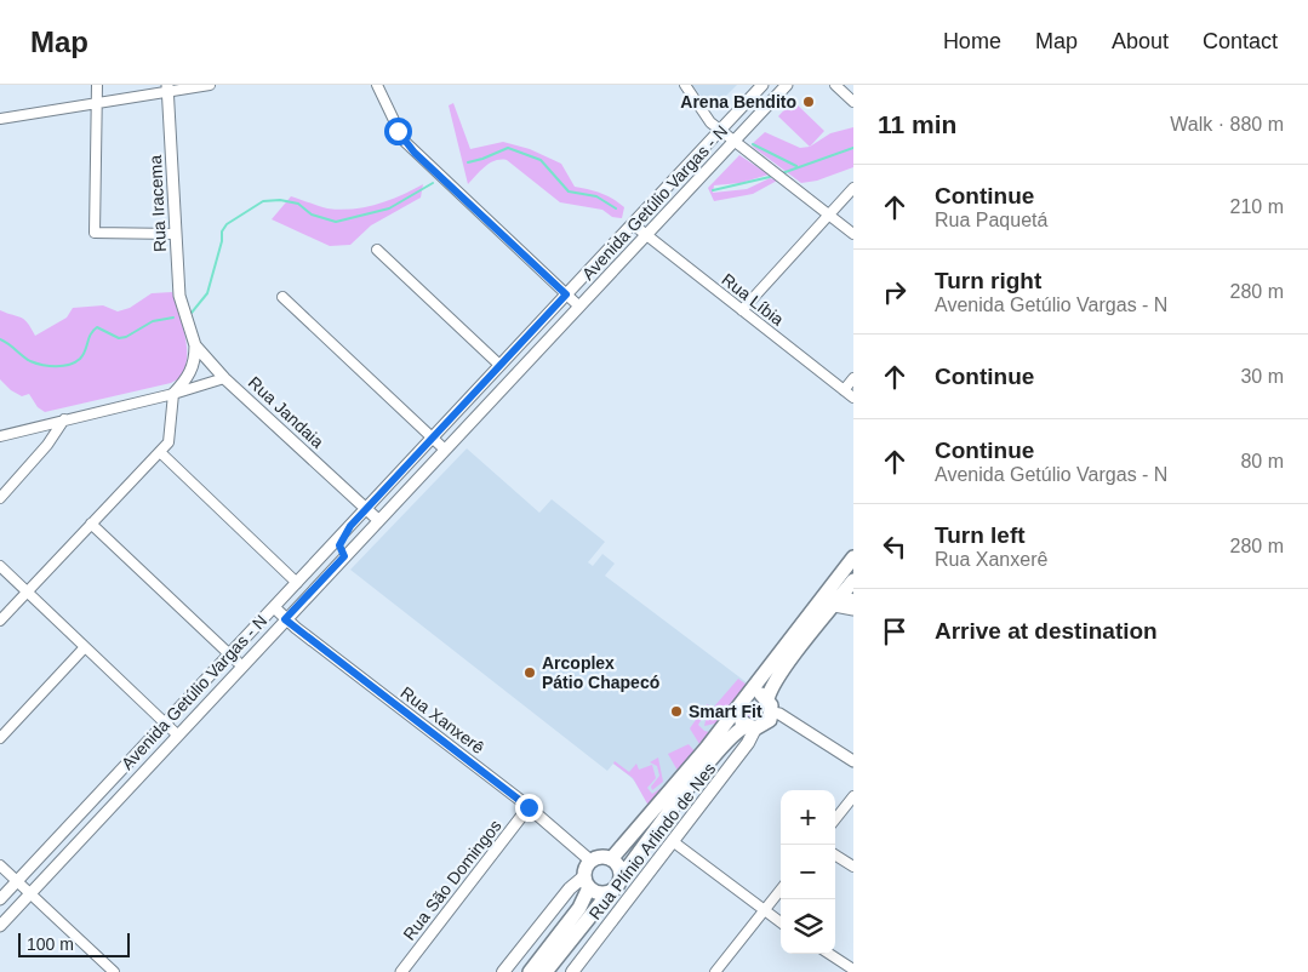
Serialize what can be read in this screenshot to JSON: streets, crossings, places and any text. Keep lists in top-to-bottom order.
{
  "streets": {
    "main road": ["Rua Plínio Arlindo de Nes"],
    "street": [
      "Avenida Getúlio Vargas - N",
      "Rua Iracema",
      "Rua Líbia",
      "Rua Jandaia",
      "Rua Xanxerê",
      "Rua São Domingos"
    ]
  },
  "crossings": [
    ["Avenida Getúlio Vargas - N", "Rua Líbia"],
    ["Avenida Getúlio Vargas - N", "Rua Jandaia"],
    ["Avenida Getúlio Vargas - N", "Rua Xanxerê"],
    ["Rua Iracema", "Rua Jandaia"],
    ["Rua Xanxerê", "Rua São Domingos"]
  ],
  "places": ["Arena Bendito", "Arcoplex Pátio Chapecó", "Smart Fit"],
  "scale_bar": "100 m",
  "page": {
    "header": "Map",
    "nav": [
      "Home",
      "Map",
      "About",
      "Contact"
    ],
    "heading": ["11 min", "Walk · 880 m"],
    "list": [
      ["Continue", "Rua Paquetá", "210 m"],
      ["Turn right", "Avenida Getúlio Vargas - N", "280 m"],
      ["Continue", "30 m"],
      ["Continue", "Avenida Getúlio Vargas - N", "80 m"],
      ["Turn left", "Rua Xanxerê", "280 m"],
      "Arrive at destination"
    ],
    "map_buttons": ["+", "−"],
    "scale": "100 m"
  }
}
